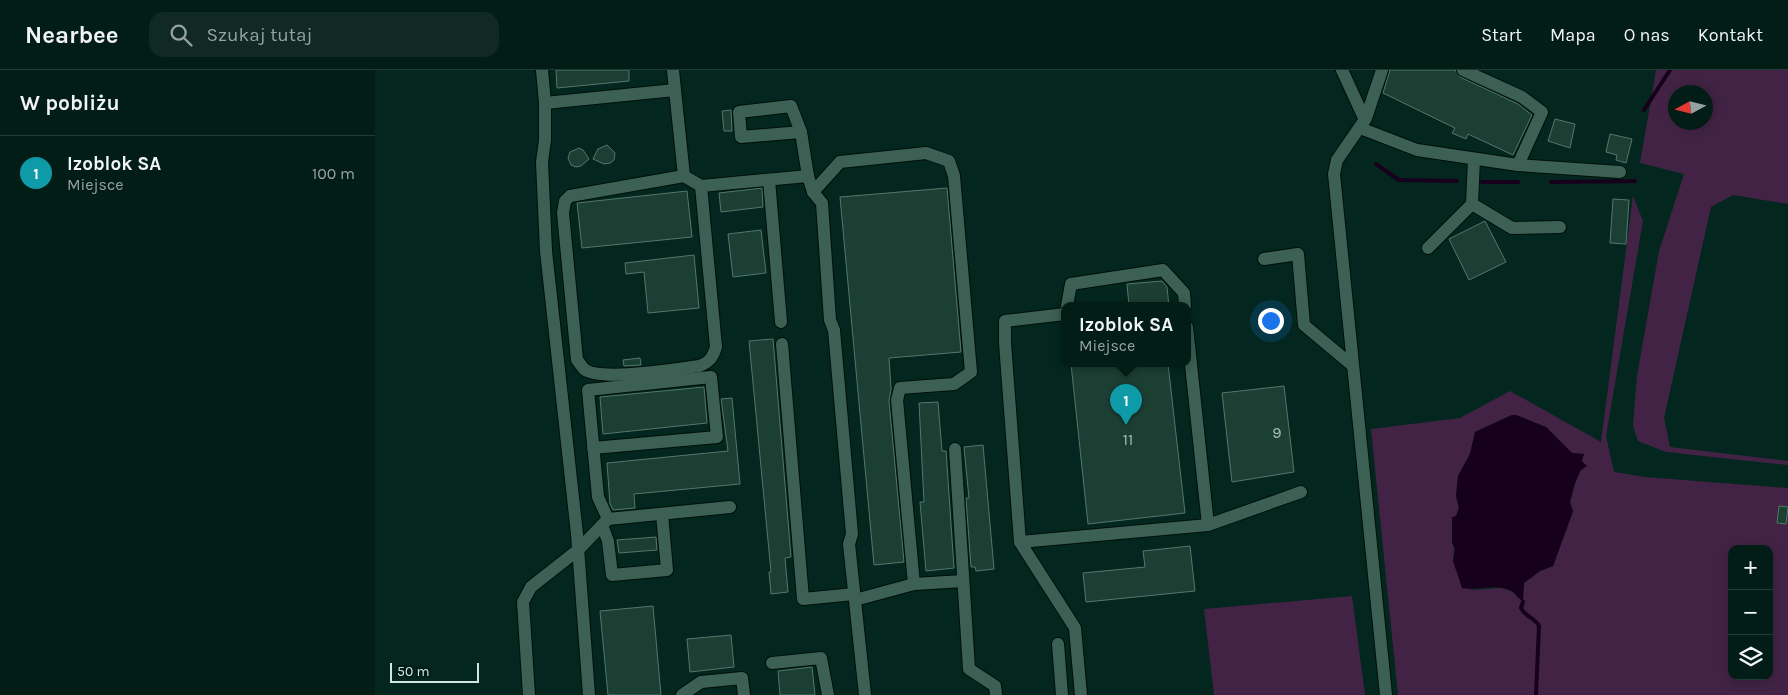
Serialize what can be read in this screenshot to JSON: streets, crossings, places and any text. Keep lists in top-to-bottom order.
{
  "house_numbers": ["9", "11"],
  "scale_bar": "50 m",
  "north": "left",
  "page": {
    "header": "Nearbee",
    "search": "Szukaj tutaj",
    "nav": [
      "Start",
      "Mapa",
      "O nas",
      "Kontakt"
    ],
    "heading": "W pobliżu",
    "list": [
      {
        "mark": "1",
        "name": "Izoblok SA",
        "note": "Miejsce",
        "value": "100 m"
      }
    ],
    "popup": ["Izoblok SA", "Miejsce"],
    "pins": "1",
    "map_buttons": ["+", "−"],
    "scale": "50 m"
  }
}
